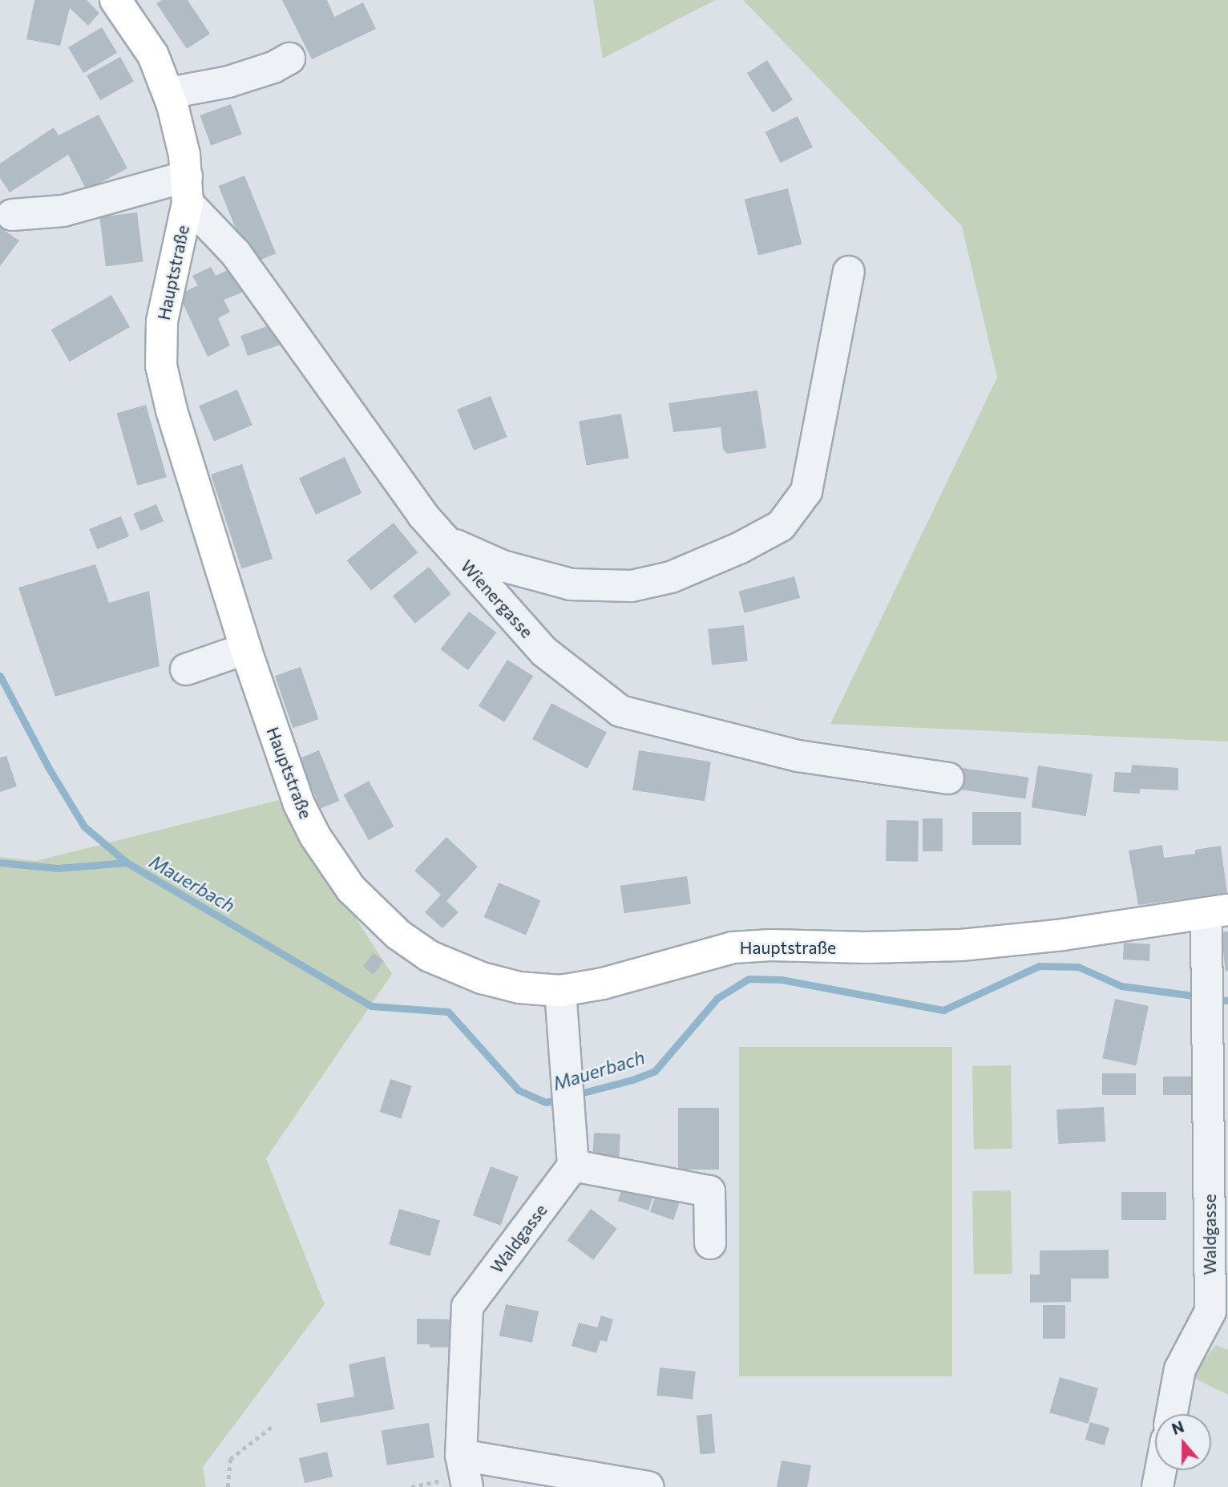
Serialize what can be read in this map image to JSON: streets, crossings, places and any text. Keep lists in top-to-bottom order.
{
  "streets": {
    "main road": ["Hauptstraße"],
    "street": ["Wienergasse", "Waldgasse"]
  },
  "crossings": [
    ["Hauptstraße", "Wienergasse"],
    ["Hauptstraße", "Waldgasse"]
  ],
  "water": ["Mauerbach"],
  "north": "top"
}
